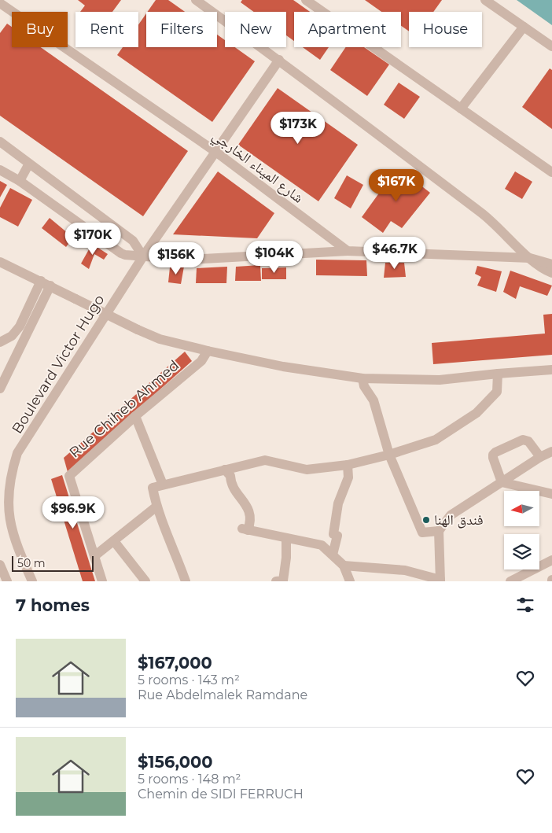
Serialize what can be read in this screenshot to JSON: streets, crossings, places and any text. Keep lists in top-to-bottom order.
{
  "streets": {
    "street": ["شارع الميناء الخارجي", "Boulevard Victor Hugo", "Rue Chiheb Ahmed"]
  },
  "crossings": [
    ["شارع الميناء الخارجي", "Boulevard Victor Hugo"]
  ],
  "places": ["فندق الهنا"],
  "scale_bar": "50 m",
  "north": "left",
  "page": {
    "chip": [
      "Buy",
      "Rent",
      "Filters",
      "New",
      "Apartment",
      "House"
    ],
    "price": [
      "$173K",
      "$167K",
      "$170K",
      "$46.7K",
      "$104K",
      "$156K",
      "$96.9K"
    ],
    "scale": "50 m",
    "heading": "7 homes",
    "list": [
      {
        "name": "$167,000",
        "note": "5 rooms · 143 m² · Rue Abdelmalek Ramdane"
      },
      {
        "name": "$156,000",
        "note": "5 rooms · 148 m² · Chemin de SIDI FERRUCH"
      }
    ]
  }
}
